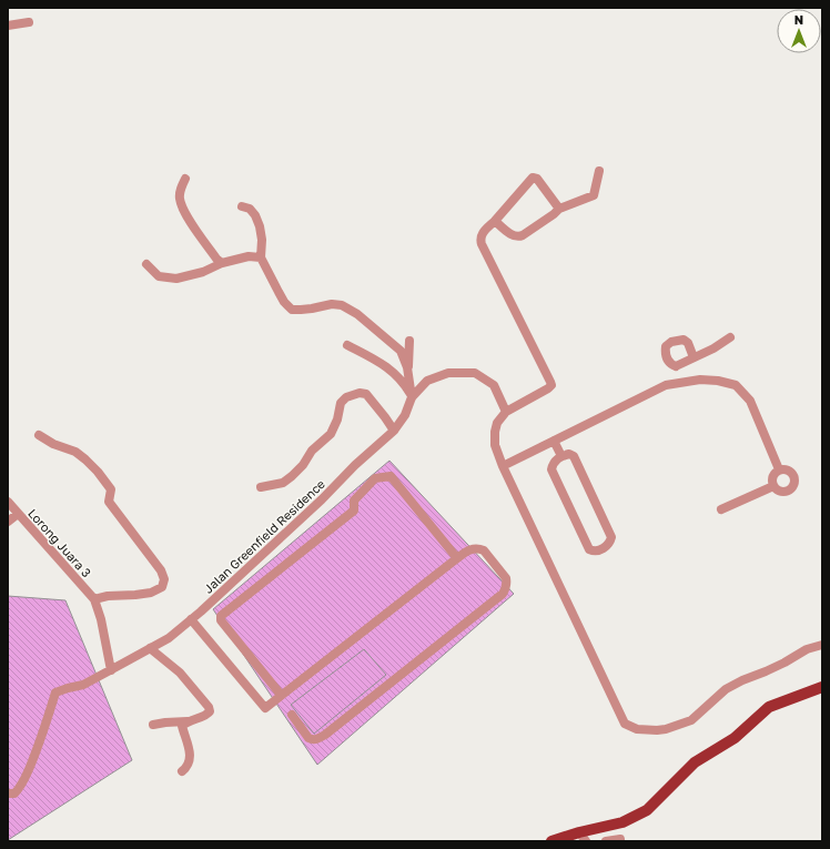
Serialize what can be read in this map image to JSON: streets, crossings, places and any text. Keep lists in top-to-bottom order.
{
  "streets": {
    "street": ["Jalan Greenfield Residence", "Lorong Juara 3"]
  },
  "north": "top"
}
